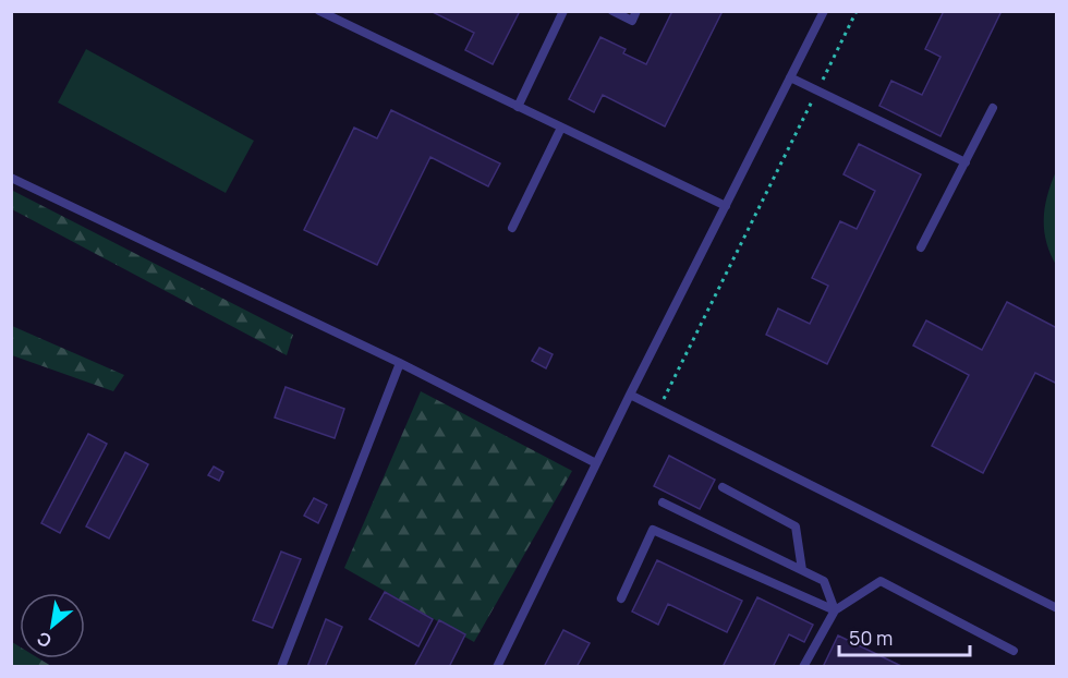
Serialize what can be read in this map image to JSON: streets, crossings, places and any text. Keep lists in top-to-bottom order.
{
  "scale_bar": "50 m",
  "north": "bottom left"
}
